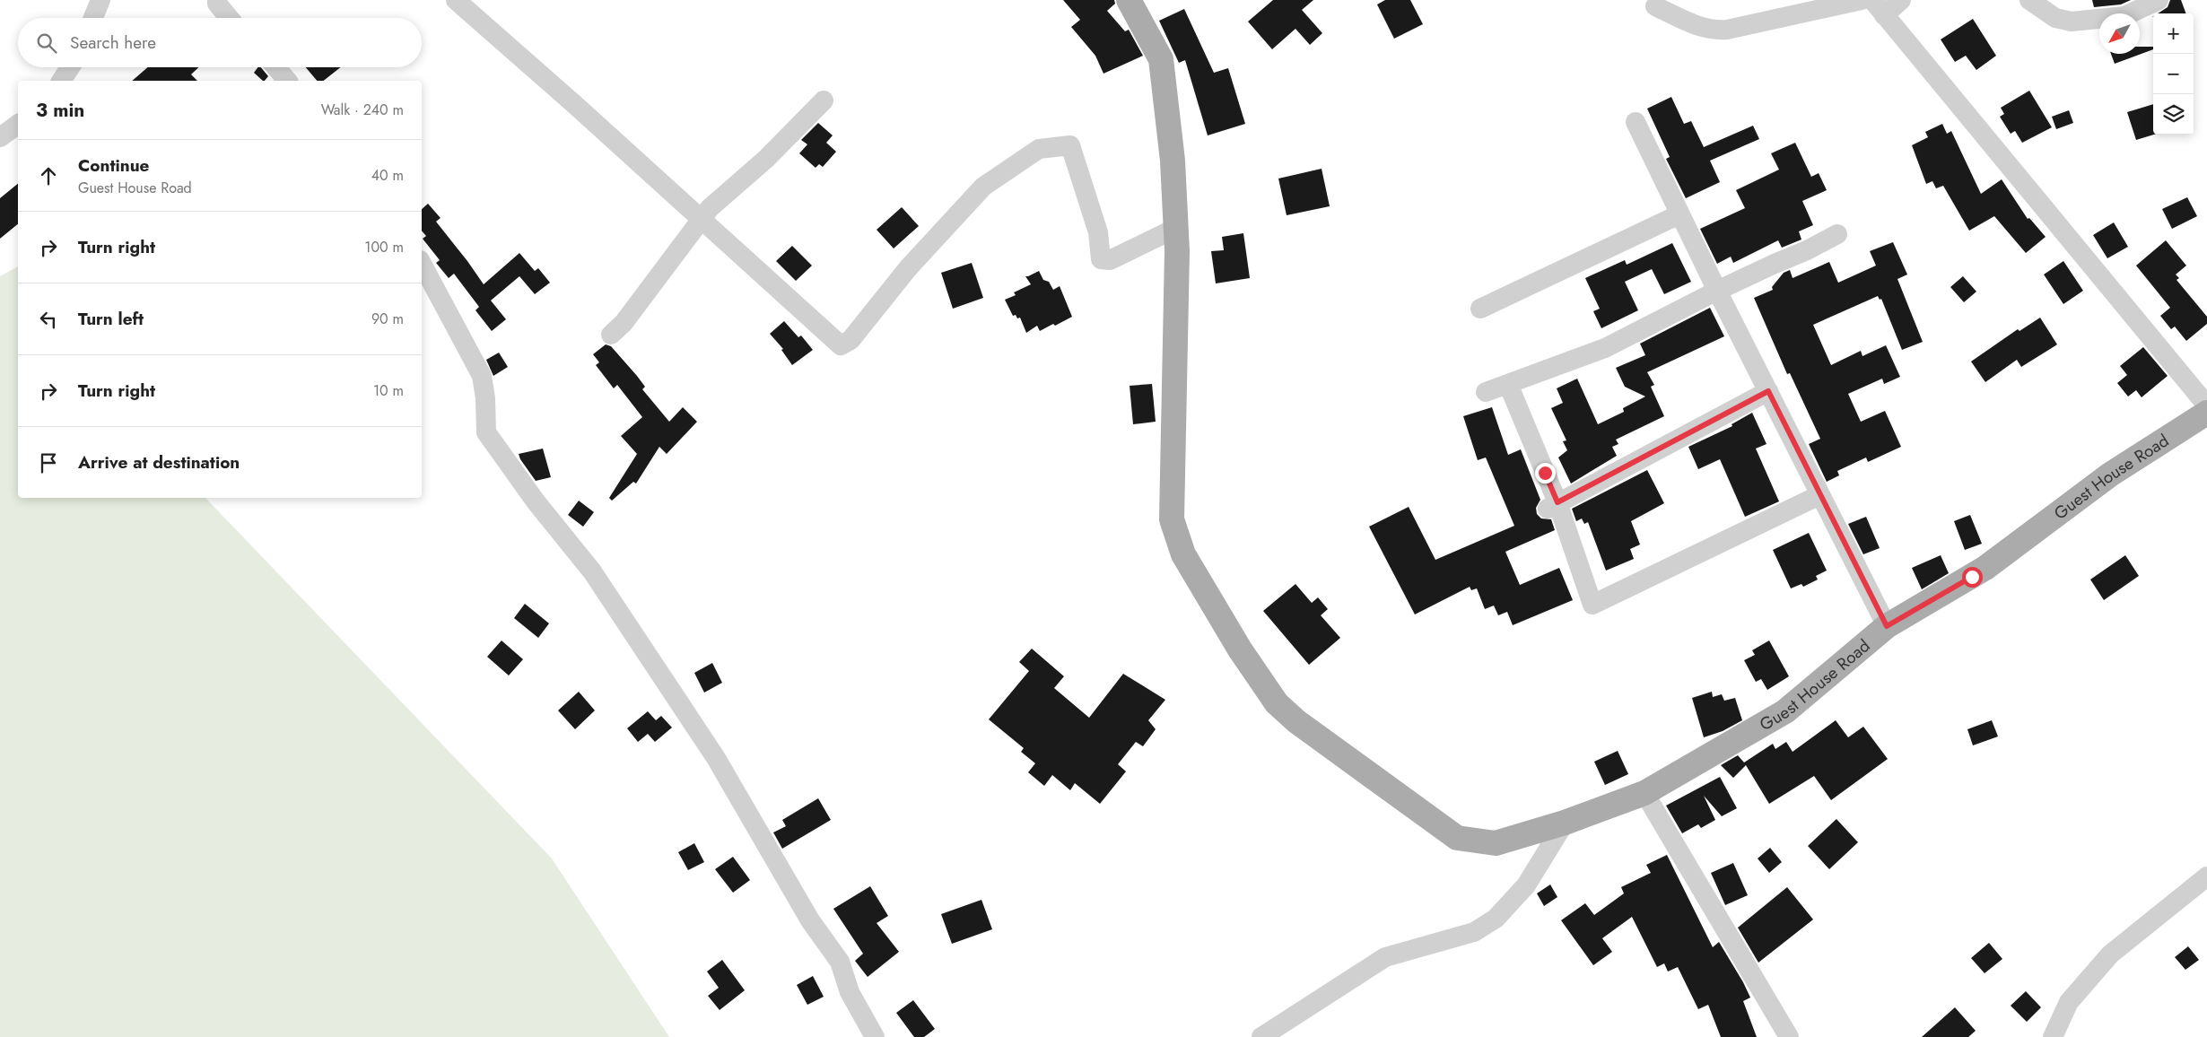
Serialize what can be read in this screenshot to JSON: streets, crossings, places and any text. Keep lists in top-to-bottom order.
{
  "streets": {
    "main road": ["Guest House Road"]
  },
  "north": "bottom left",
  "page": {
    "map_buttons": ["+", "−"],
    "search": "Search here",
    "heading": ["3 min", "Walk · 240 m"],
    "list": [
      ["Continue", "Guest House Road", "40 m"],
      ["Turn right", "100 m"],
      ["Turn left", "90 m"],
      ["Turn right", "10 m"],
      "Arrive at destination"
    ]
  }
}
